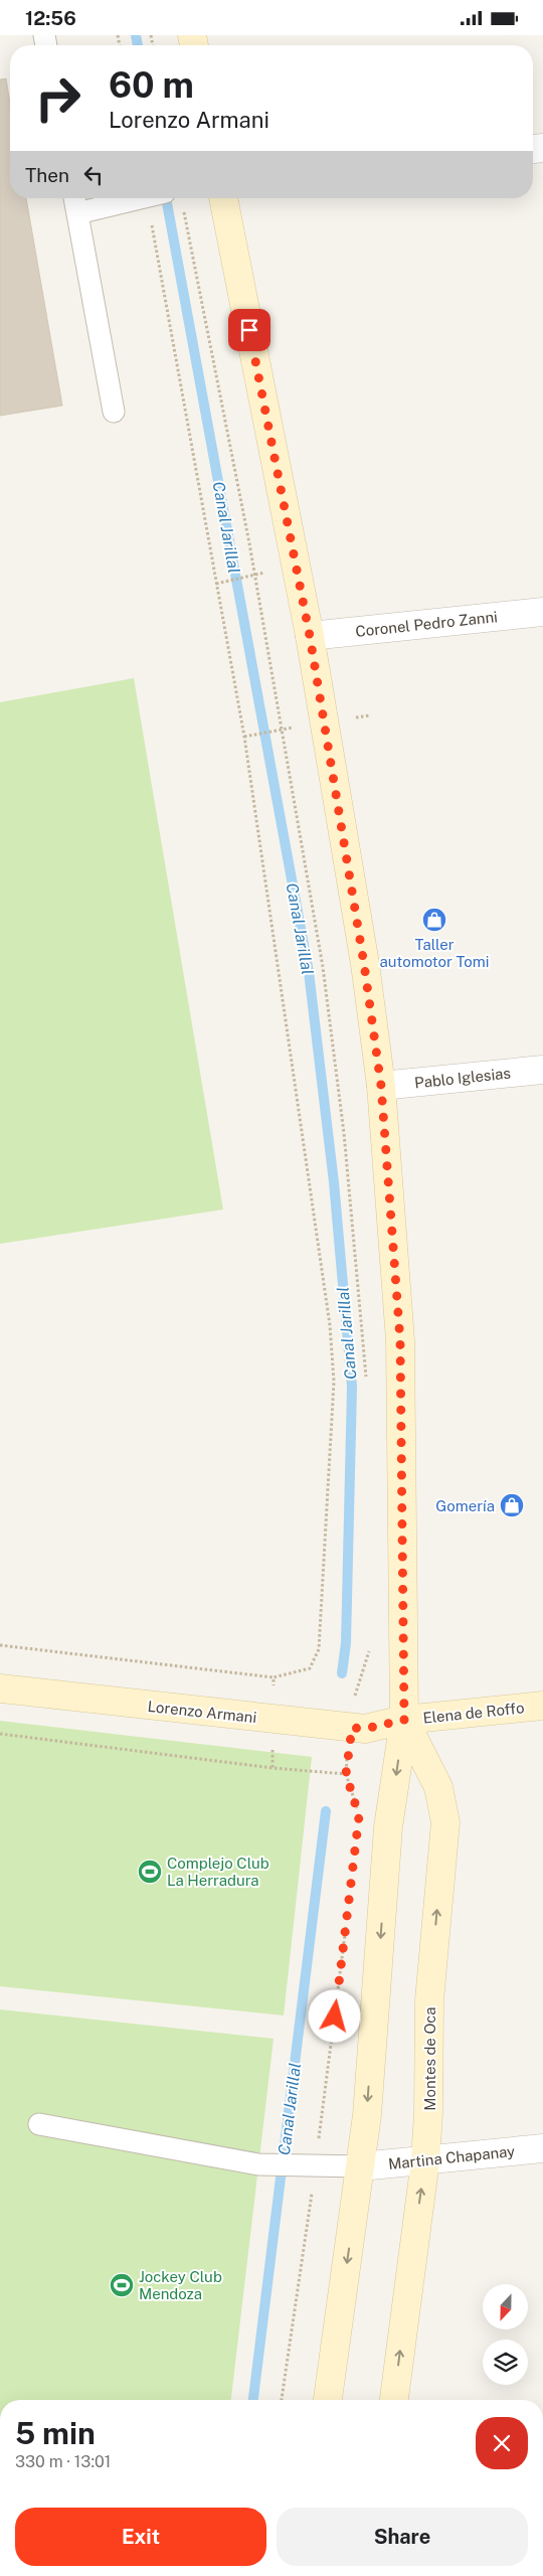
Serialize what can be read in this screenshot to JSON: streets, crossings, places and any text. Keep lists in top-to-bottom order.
{
  "streets": {
    "main road": ["Lorenzo Armani", "Elena de Roffo", "Montes de Oca"],
    "street": ["Coronel Pedro Zanni", "Pablo Iglesias", "Martina Chapanay"]
  },
  "crossings": [
    ["Coronel Pedro Zanni", "Montes de Oca"],
    ["Pablo Iglesias", "Montes de Oca"],
    ["Lorenzo Armani", "Elena de Roffo"],
    ["Lorenzo Armani", "Montes de Oca"],
    ["Elena de Roffo", "Montes de Oca"],
    ["Montes de Oca", "Martina Chapanay"]
  ],
  "water": ["Canal Jarillal"],
  "places": {
    "shop": ["Taller automotor Tomi", "Gomería"],
    "sports": ["Complejo Club La Herradura", "Jockey Club Mendoza"]
  },
  "north": "bottom",
  "page": {
    "status": "12:56",
    "turn": ["60 m", "Lorenzo Armani"],
    "then": "Then",
    "heading": ["5 min", "330 m · 13:01"],
    "buttons": ["Exit", "Share"]
  }
}
